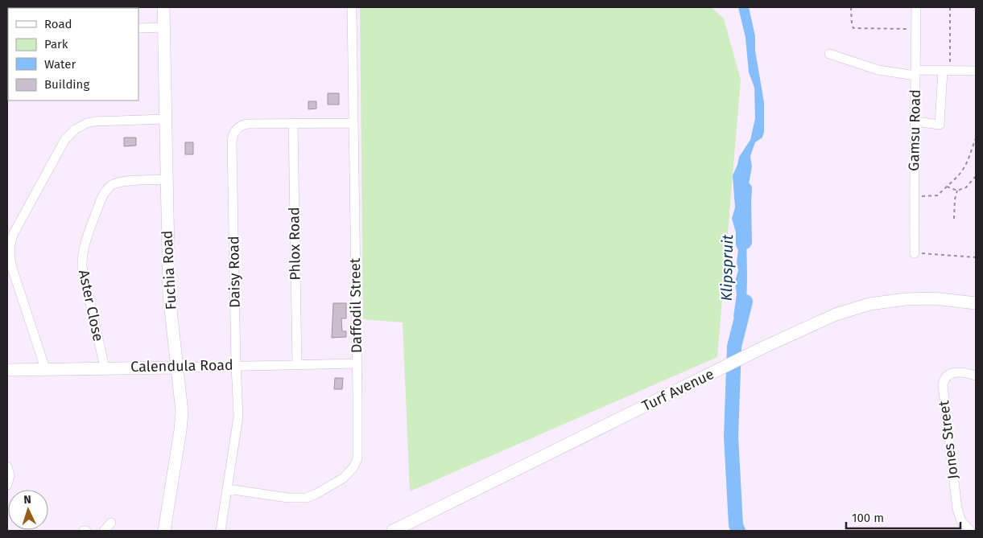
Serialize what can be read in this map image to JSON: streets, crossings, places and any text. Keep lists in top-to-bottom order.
{
  "streets": {
    "street": [
      "Gamsu Road",
      "Phlox Road",
      "Fuchia Road",
      "Daisy Road",
      "Aster Close",
      "Daffodil Street",
      "Calendula Road",
      "Turf Avenue",
      "Jones Street"
    ]
  },
  "crossings": [
    ["Phlox Road", "Daisy Road"],
    ["Phlox Road", "Calendula Road"],
    ["Fuchia Road", "Aster Close"],
    ["Fuchia Road", "Calendula Road"],
    ["Daisy Road", "Daffodil Street"],
    ["Daisy Road", "Calendula Road"],
    ["Aster Close", "Calendula Road"],
    ["Daffodil Street", "Calendula Road"]
  ],
  "water": ["Klipspruit"],
  "legend": [
    "Road",
    "Park",
    "Water",
    "Building"
  ],
  "scale_bar": "100 m",
  "north": "top"
}
